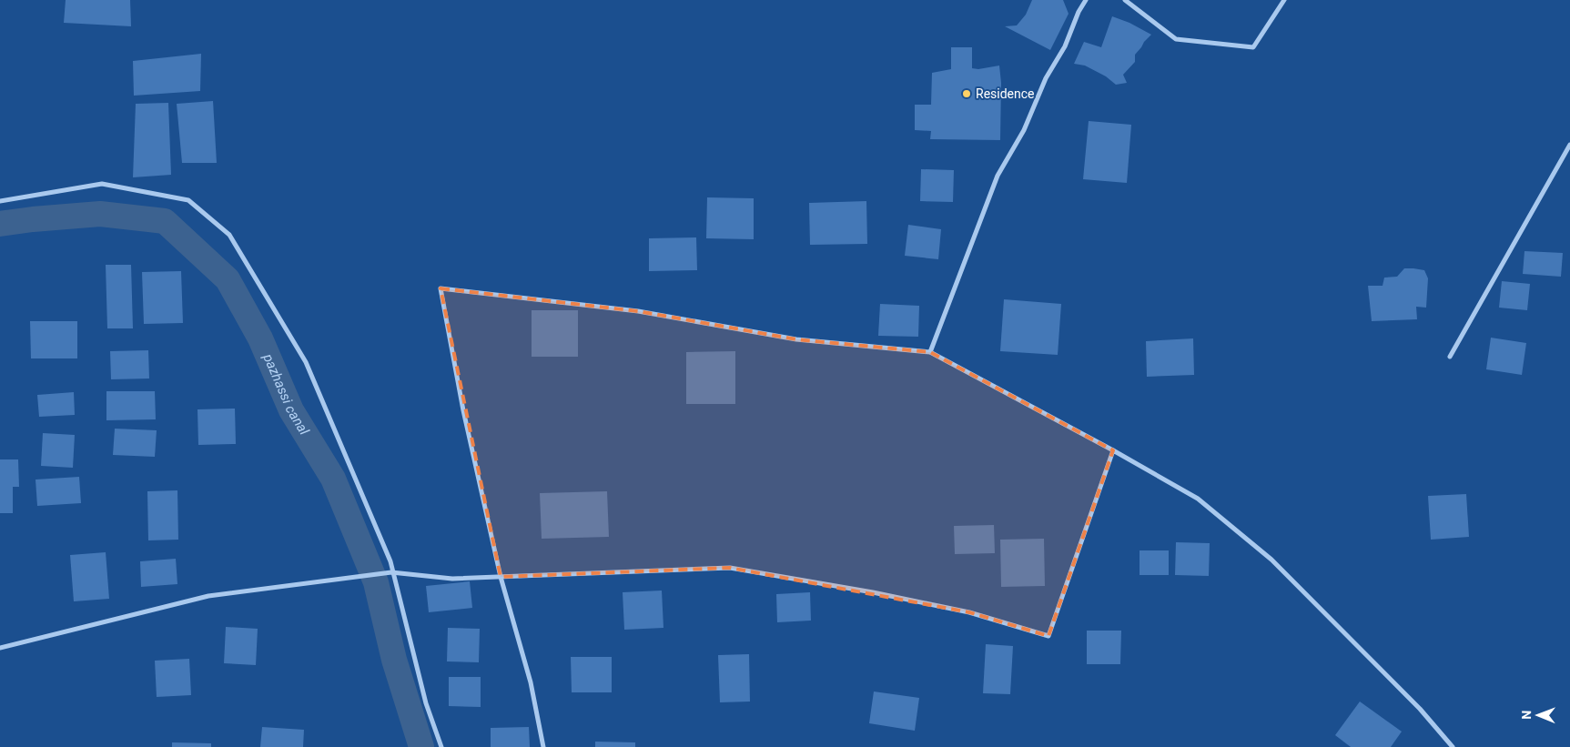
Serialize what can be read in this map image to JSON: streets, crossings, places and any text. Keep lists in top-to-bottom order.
{
  "water": ["pazhassi canal"],
  "places": ["Residence"],
  "north": "left"
}
